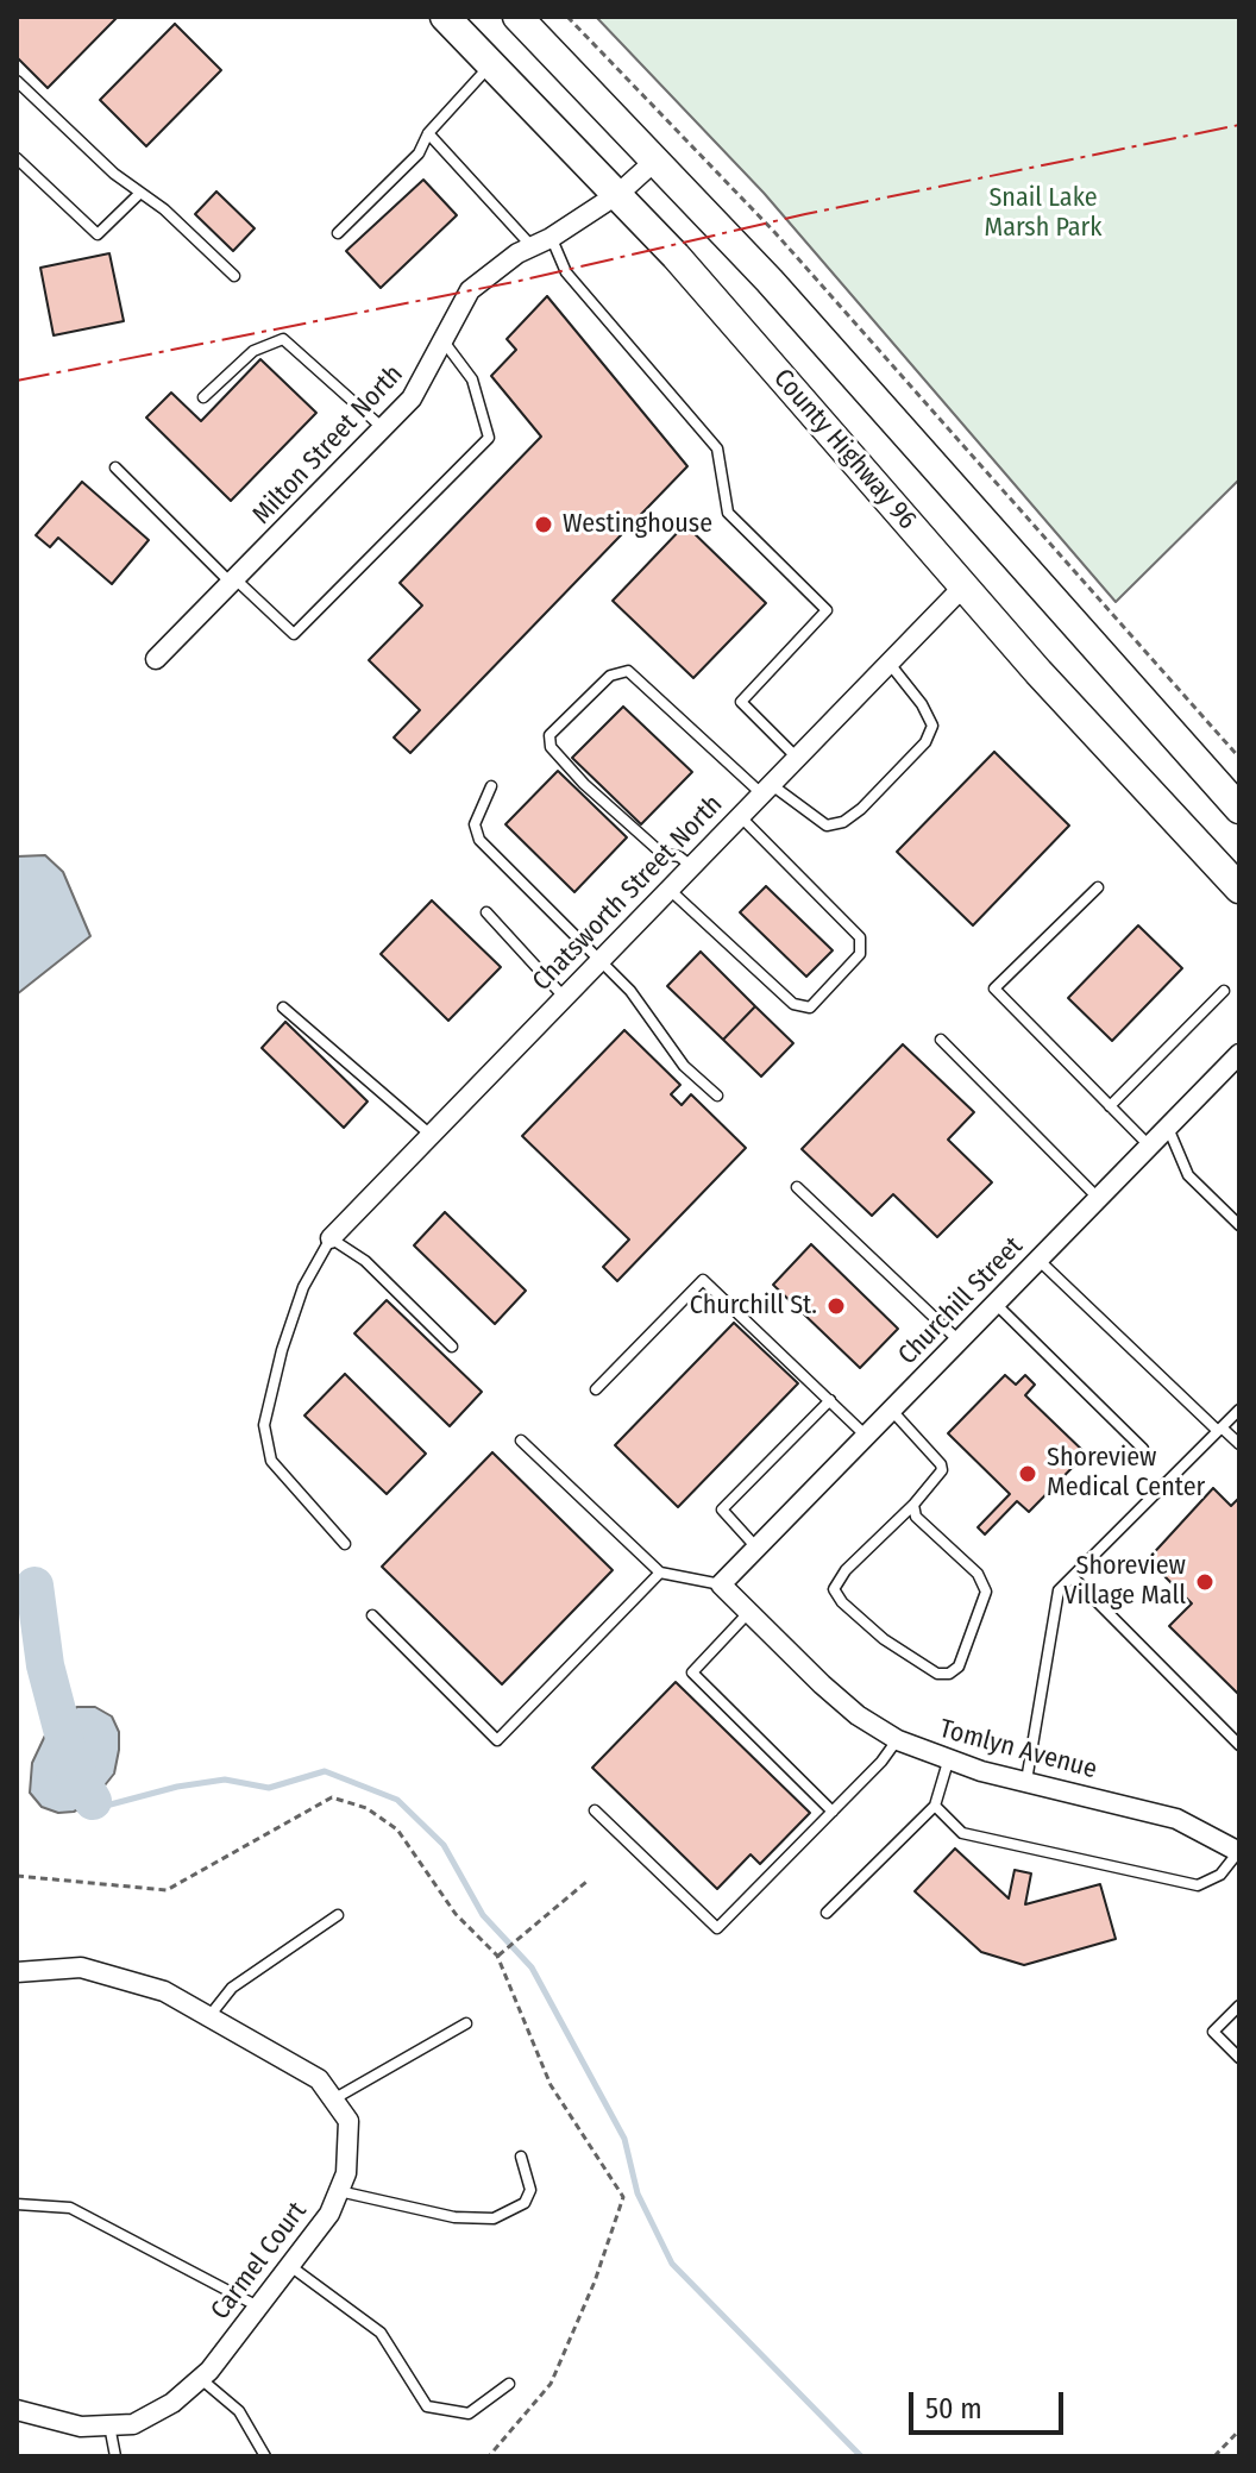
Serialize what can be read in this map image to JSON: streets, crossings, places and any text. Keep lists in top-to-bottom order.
{
  "streets": {
    "main road": ["County Highway 96"],
    "street": [
      "Milton Street North",
      "Chatsworth Street North",
      "Churchill Street",
      "Tomlyn Avenue",
      "Carmel Court"
    ]
  },
  "crossings": [
    ["Milton Street North", "County Highway 96"],
    ["County Highway 96", "Chatsworth Street North"],
    ["Churchill Street", "Tomlyn Avenue"]
  ],
  "parks": ["Snail Lake Marsh Park"],
  "places": [
    "Westinghouse",
    "Churchill St.",
    "Shoreview Medical Center",
    "Shoreview Village Mall"
  ],
  "scale_bar": "50 m"
}
